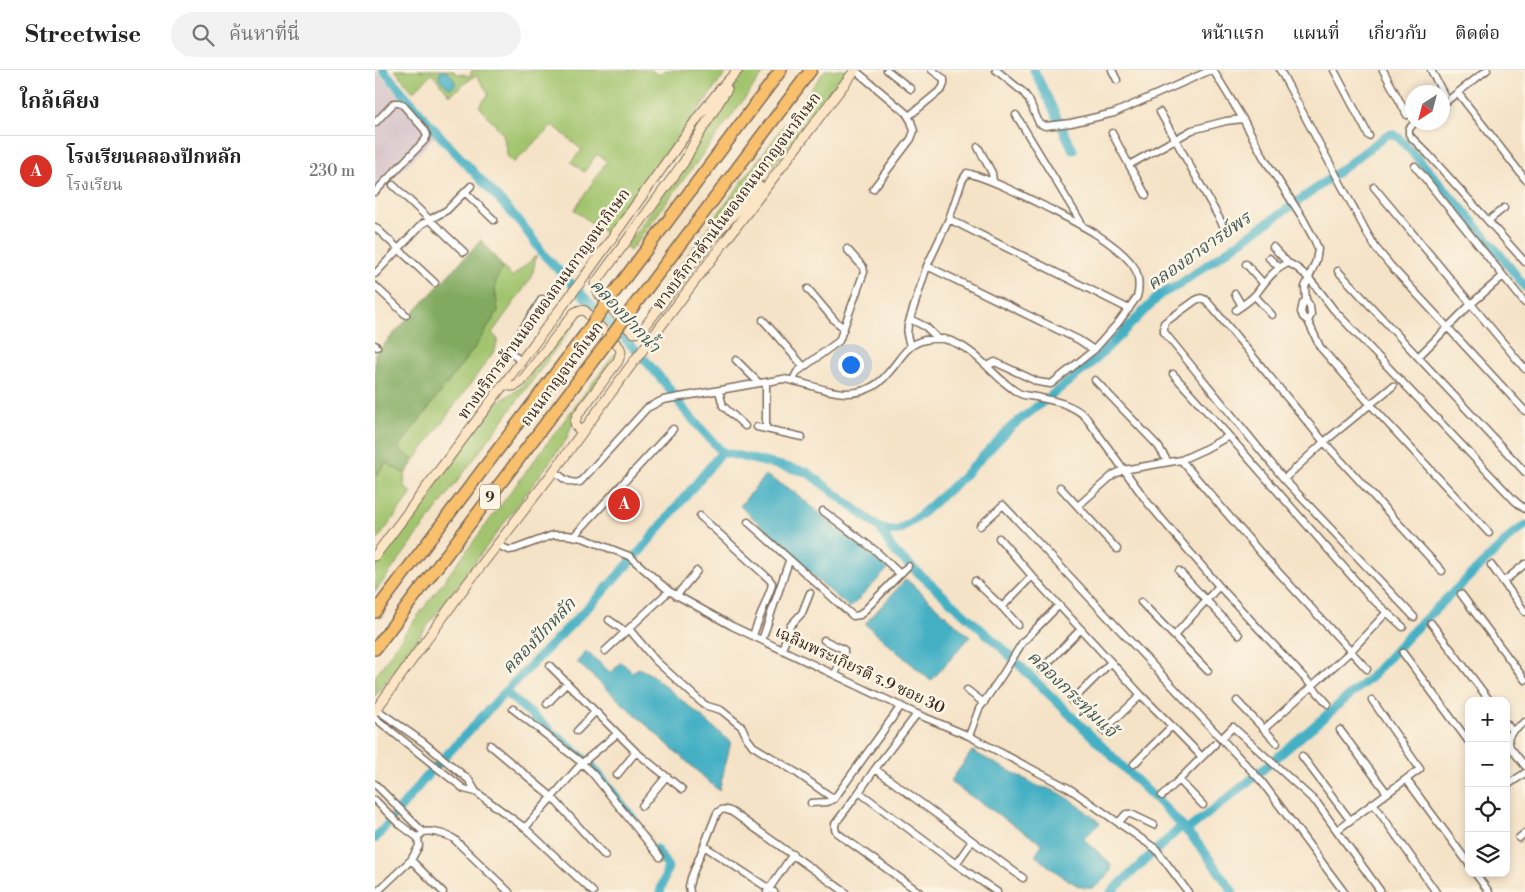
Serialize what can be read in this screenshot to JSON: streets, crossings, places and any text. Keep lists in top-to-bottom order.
{
  "streets": {
    "highway": ["ถนนกาญจนาภิเษก", "9"],
    "main road": ["ทางบริการด้านในของถนนกาญจนาภิเษก", "ทางบริการด้านนอกของถนนกาญจนาภิเษก"],
    "street": ["เฉลิมพระเกียรติ ร.9 ซอย 30"]
  },
  "crossings": [
    ["ทางบริการด้านในของถนนกาญจนาภิเษก", "เฉลิมพระเกียรติ ร.9 ซอย 30"]
  ],
  "water": [
    "คลองอาจารย์พร",
    "คลองปากน้ำ",
    "คลองปักหลัก",
    "คลองกระทุ่มแจ้"
  ],
  "north": "bottom left",
  "page": {
    "header": "Streetwise",
    "search": "ค้นหาที่นี่",
    "nav": [
      "หน้าแรก",
      "แผนที่",
      "เกี่ยวกับ",
      "ติดต่อ"
    ],
    "heading": "ใกล้เคียง",
    "list": [
      {
        "mark": "A",
        "name": "โรงเรียนคลองปักหลัก",
        "note": "โรงเรียน",
        "value": "230 m"
      }
    ],
    "pins": "A",
    "map_buttons": ["+", "−"]
  }
}
